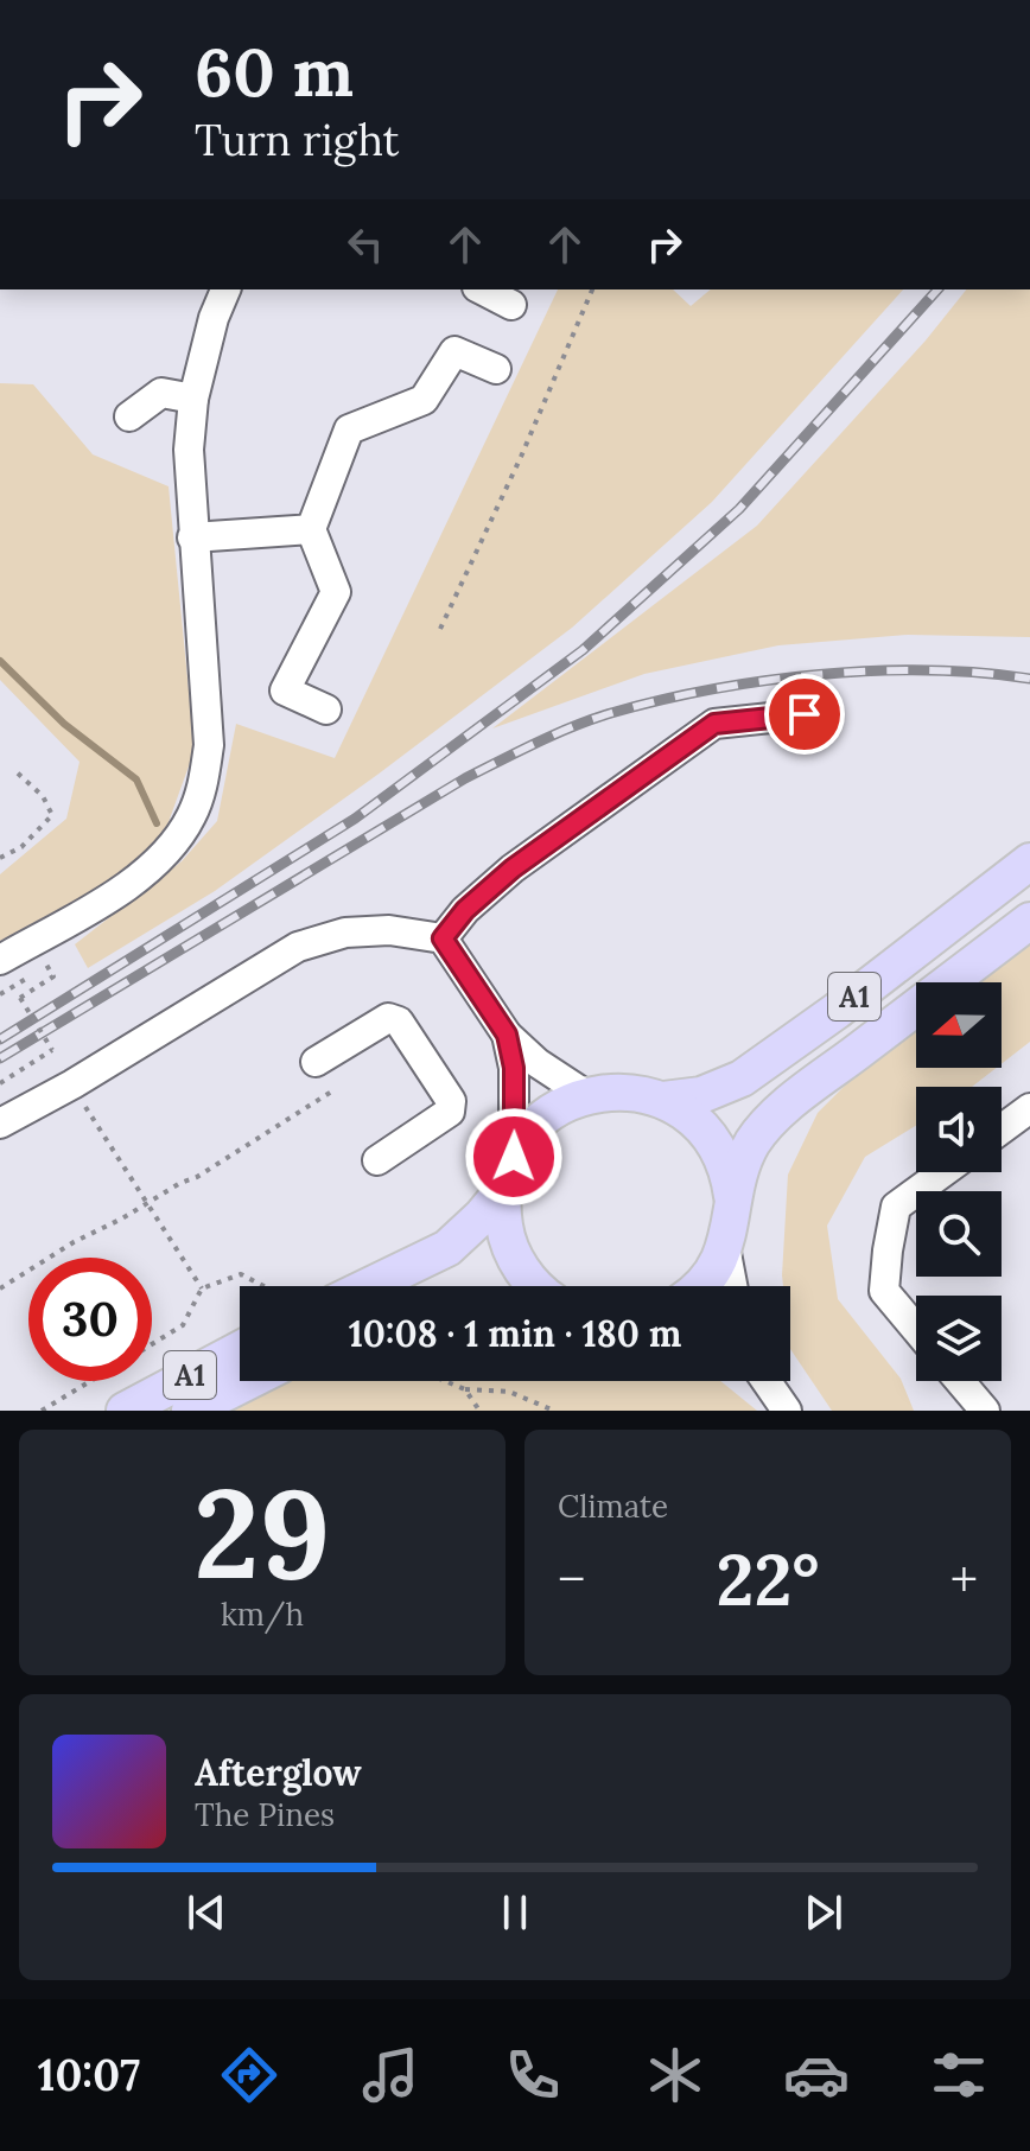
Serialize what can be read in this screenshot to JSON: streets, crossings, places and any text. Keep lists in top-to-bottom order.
{
  "streets": {
    "main road": ["A1"]
  },
  "north": "left",
  "page": {
    "turn": ["60 m", "Turn right"],
    "limit": "30",
    "trip": "10:08 · 1 min · 180 m",
    "tile": [
      ["29", "km/h"],
      "Climate"
    ],
    "heat": ["−", "22°", "+"],
    "song": ["Afterglow", "The Pines"],
    "tabs": "10:07"
  }
}
